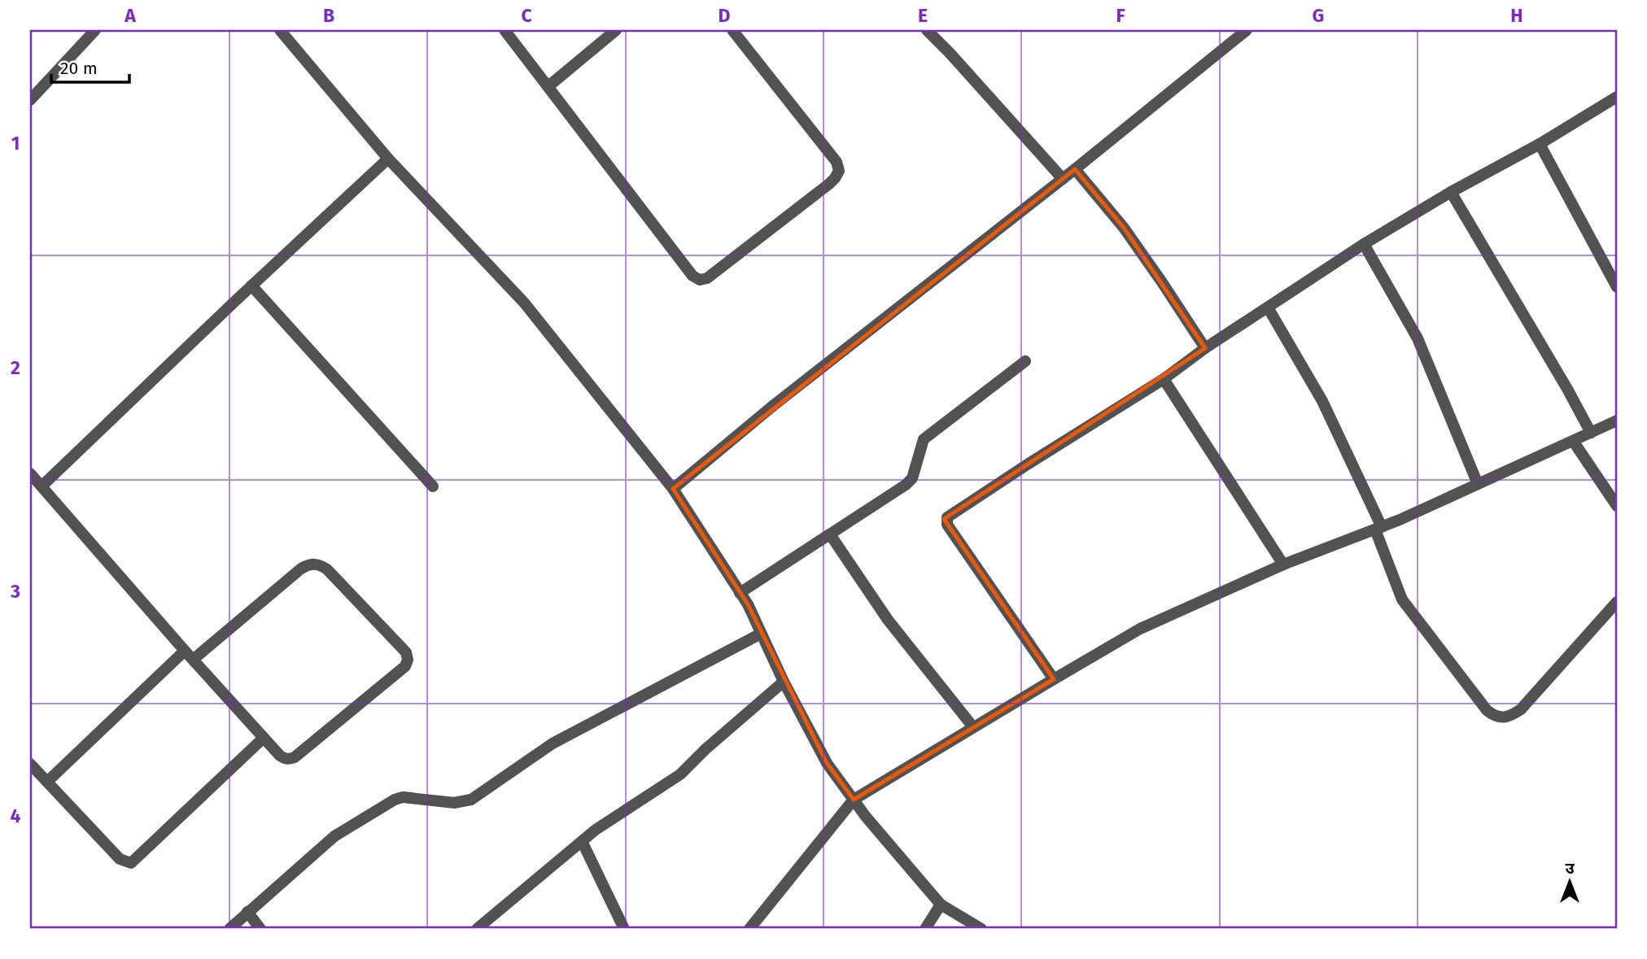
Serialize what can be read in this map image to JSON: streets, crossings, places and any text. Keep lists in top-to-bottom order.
{
  "scale_bar": "20 m",
  "north": "top",
  "grid": {
    "columns": [
      "A",
      "B",
      "C",
      "D",
      "E",
      "F",
      "G",
      "H"
    ],
    "rows": [
      "1",
      "2",
      "3",
      "4"
    ]
  }
}
